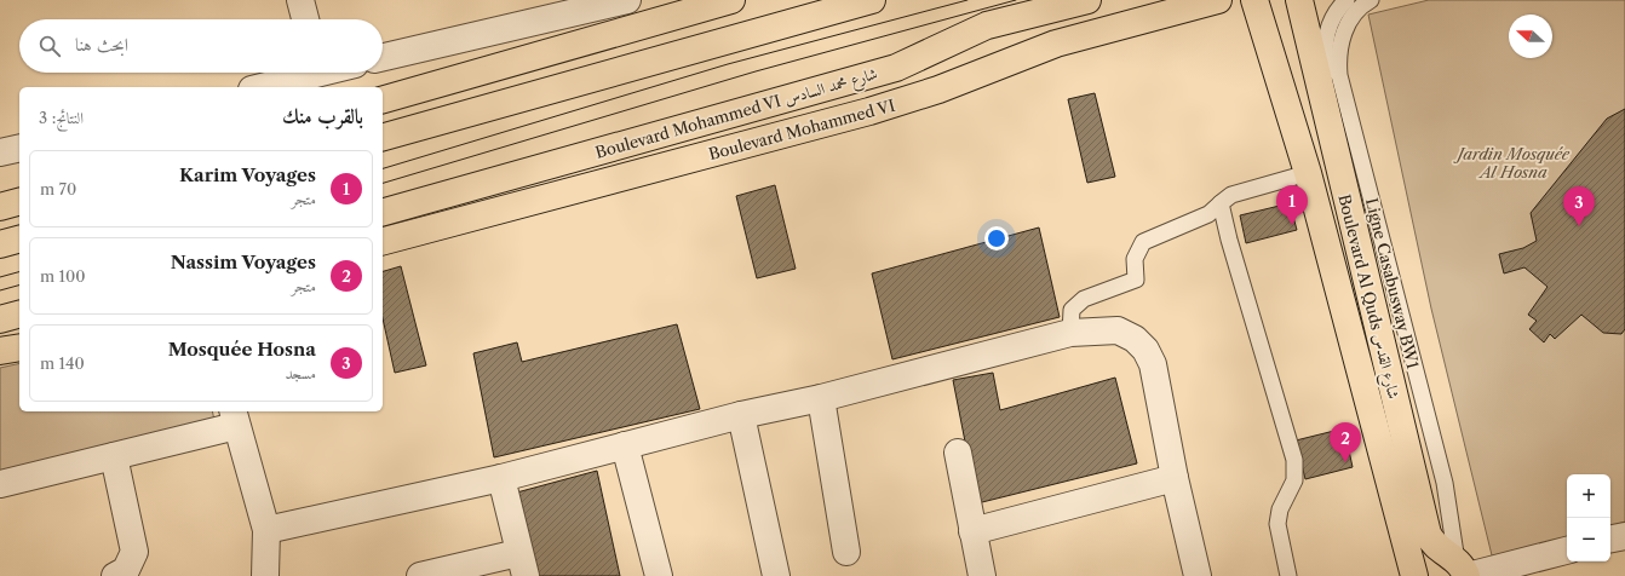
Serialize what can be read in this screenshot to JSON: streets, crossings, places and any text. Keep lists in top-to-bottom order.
{
  "streets": {
    "main road": ["Boulevard Mohammed VI شارع محمد السادس", "Boulevard Mohammed VI", "Boulevard Al Quds شارع القدس"],
    "lane": ["Ligne Casabusway BW1"]
  },
  "crossings": [
    ["Ligne Casabusway BW1", "Boulevard Al Quds شارع القدس"]
  ],
  "parks": ["Jardin Mosquée Al Hosna"],
  "north": "left",
  "page": {
    "search": "ابحث هنا",
    "heading": ["بالقرب منك", "النتائج: 3"],
    "list": [
      {
        "mark": "1",
        "name": "Karim Voyages",
        "note": "متجر",
        "value": "70 m"
      },
      {
        "mark": "2",
        "name": "Nassim Voyages",
        "note": "متجر",
        "value": "100 m"
      },
      {
        "mark": "3",
        "name": "Mosquée Hosna",
        "note": "مسجد",
        "value": "140 m"
      }
    ],
    "pins": ["1", "3", "2"],
    "map_buttons": ["+", "−"]
  }
}
